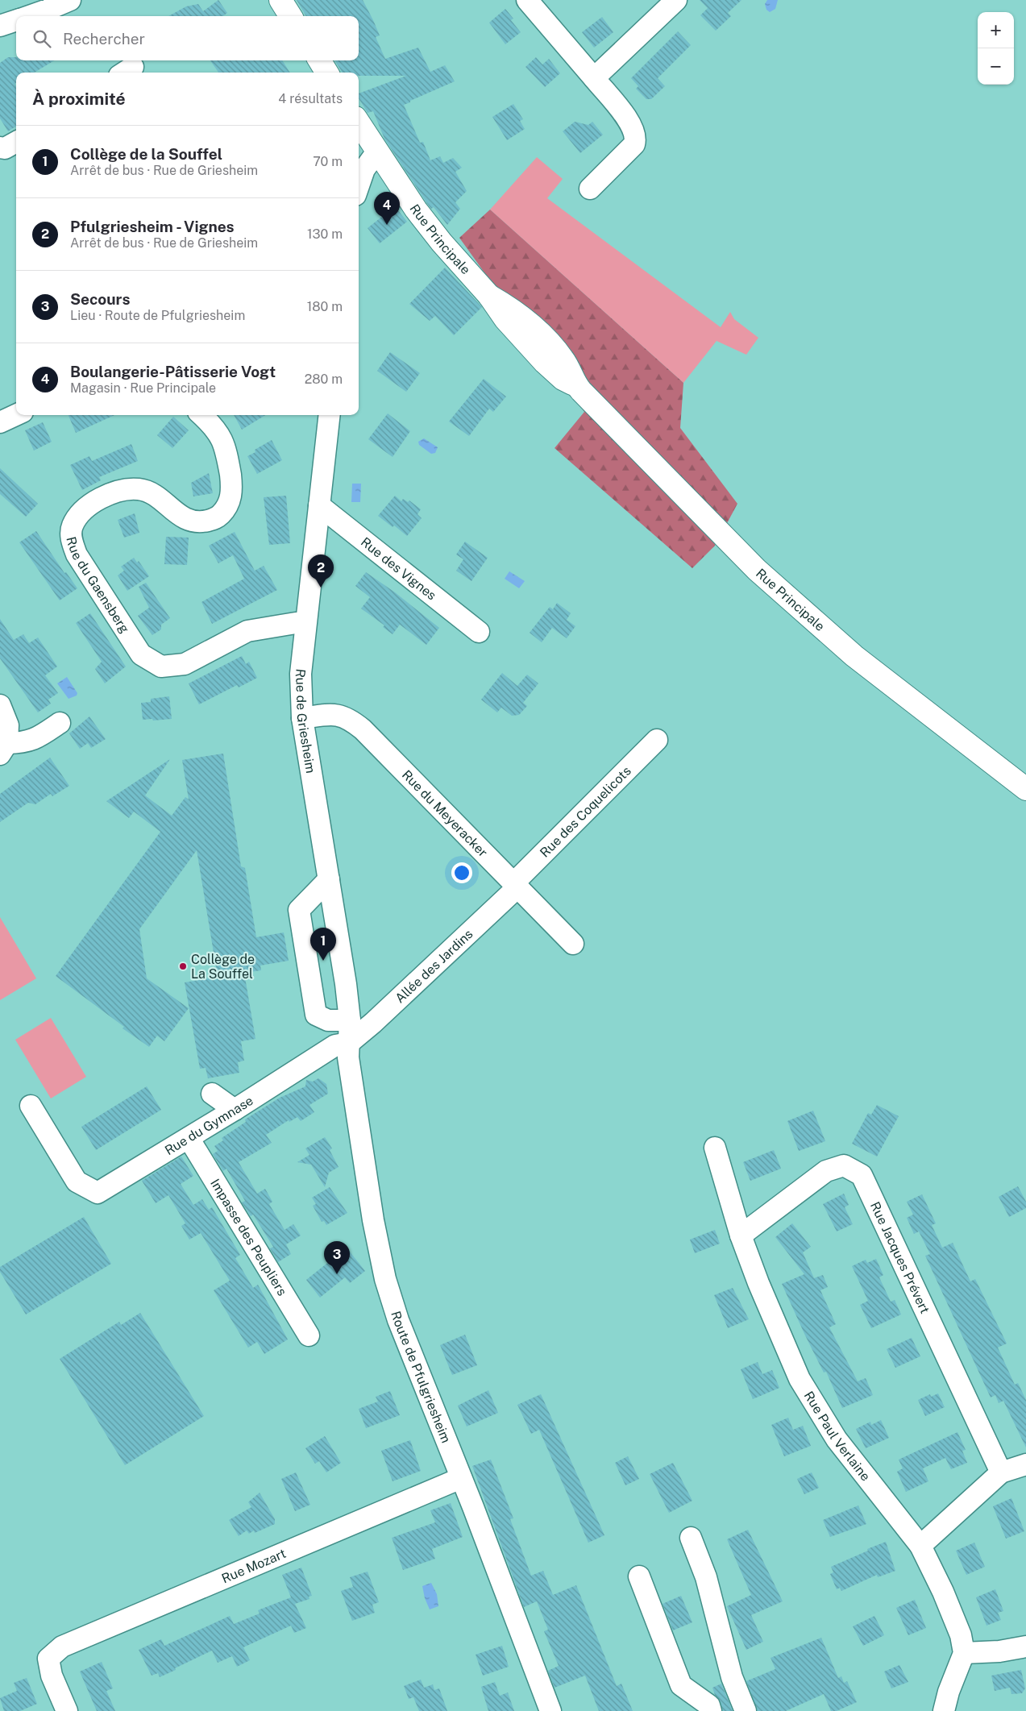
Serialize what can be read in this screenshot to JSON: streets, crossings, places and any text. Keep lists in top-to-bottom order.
{
  "streets": {
    "main road": ["Rue Principale"],
    "street": [
      "Rue des Vignes",
      "Rue du Gaensberg",
      "Rue de Griesheim",
      "Rue des Coquelicots",
      "Rue du Meyeracker",
      "Allée des Jardins",
      "Rue du Gymnase",
      "Impasse des Peupliers",
      "Rue Jacques Prévert",
      "Route de Pfulgriesheim",
      "Rue Paul Verlaine",
      "Rue Mozart"
    ]
  },
  "crossings": [
    ["Rue des Vignes", "Rue de Griesheim"],
    ["Rue du Gaensberg", "Rue de Griesheim"],
    ["Rue de Griesheim", "Rue du Meyeracker"],
    ["Rue de Griesheim", "Allée des Jardins"],
    ["Rue de Griesheim", "Rue du Gymnase"],
    ["Rue de Griesheim", "Route de Pfulgriesheim"],
    ["Rue des Coquelicots", "Rue du Meyeracker"],
    ["Rue des Coquelicots", "Allée des Jardins"],
    ["Rue du Meyeracker", "Allée des Jardins"],
    ["Allée des Jardins", "Rue du Gymnase"],
    ["Allée des Jardins", "Route de Pfulgriesheim"],
    ["Rue du Gymnase", "Impasse des Peupliers"],
    ["Rue du Gymnase", "Route de Pfulgriesheim"],
    ["Rue Jacques Prévert", "Rue Paul Verlaine"],
    ["Route de Pfulgriesheim", "Rue Mozart"]
  ],
  "places": ["Collège de La Souffel"],
  "page": {
    "map_buttons": ["+", "−"],
    "search": "Rechercher",
    "heading": ["À proximité", "4 résultats"],
    "list": [
      {
        "mark": "1",
        "name": "Collège de la Souffel",
        "note": "Arrêt de bus · Rue de Griesheim",
        "value": "70 m"
      },
      {
        "mark": "2",
        "name": "Pfulgriesheim - Vignes",
        "note": "Arrêt de bus · Rue de Griesheim",
        "value": "130 m"
      },
      {
        "mark": "3",
        "name": "Secours",
        "note": "Lieu · Route de Pfulgriesheim",
        "value": "180 m"
      },
      {
        "mark": "4",
        "name": "Boulangerie-Pâtisserie Vogt",
        "note": "Magasin · Rue Principale",
        "value": "280 m"
      }
    ],
    "pins": [
      "4",
      "2",
      "1",
      "3"
    ]
  }
}
